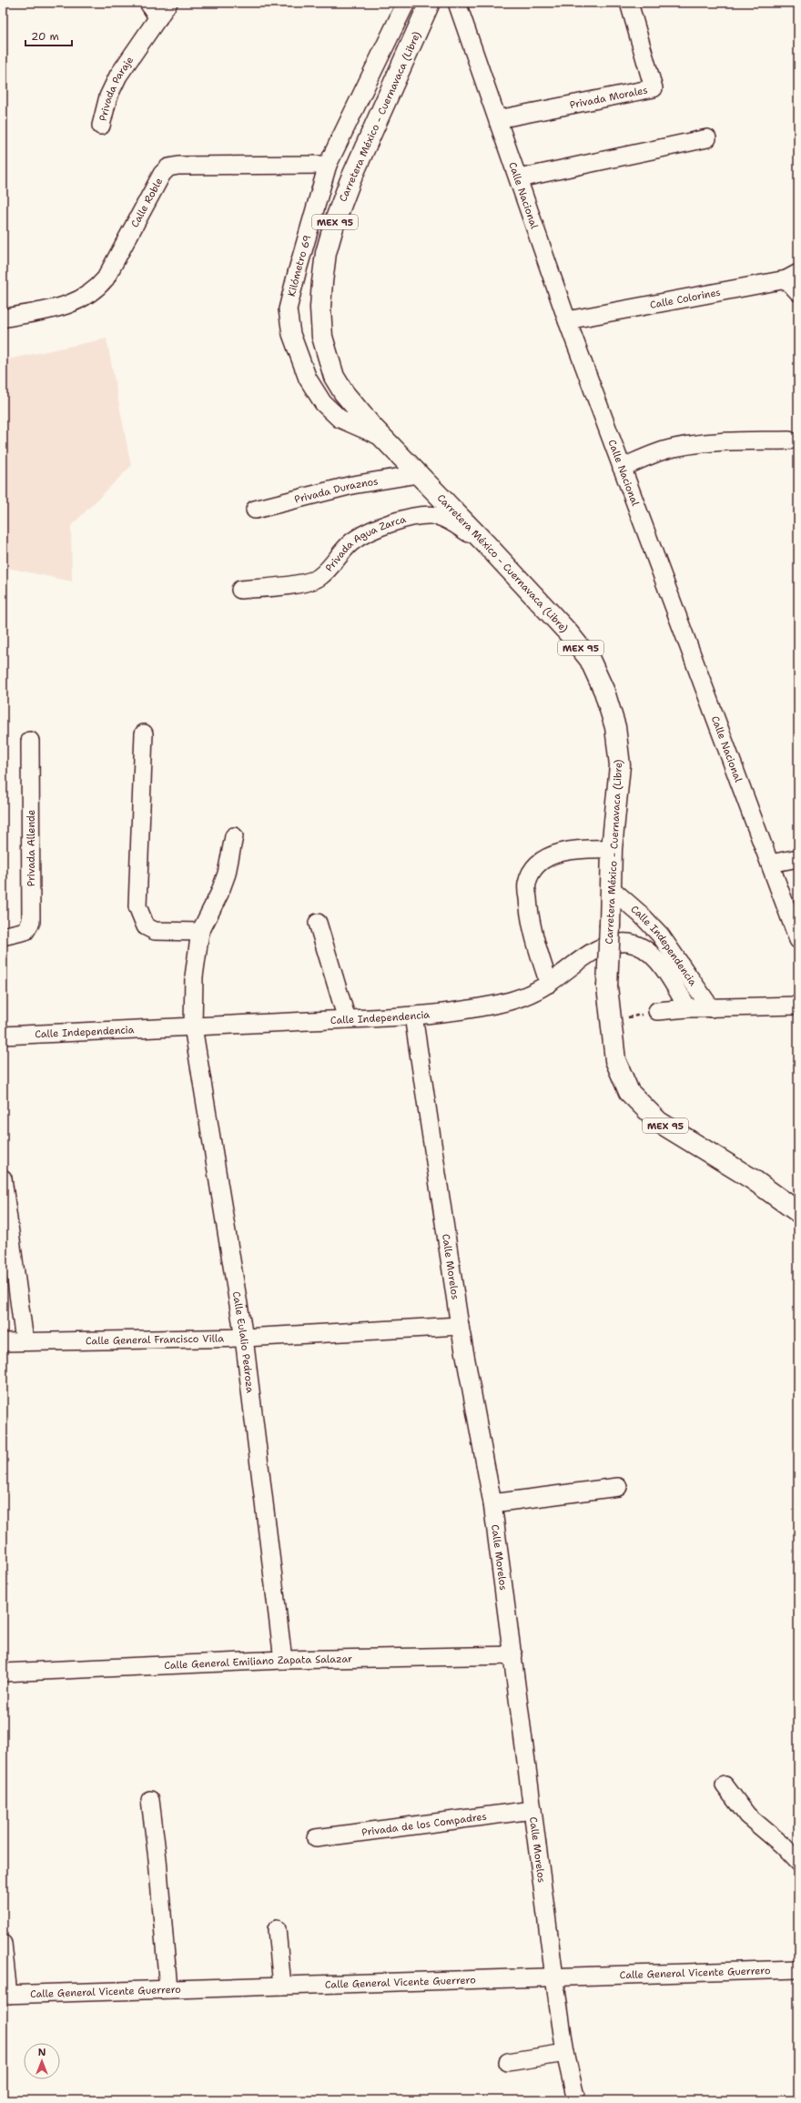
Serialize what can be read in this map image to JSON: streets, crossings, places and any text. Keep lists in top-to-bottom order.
{
  "streets": {
    "main road": ["Carretera México - Cuernavaca (Libre)", "MEX 95"],
    "street": [
      "Privada Paraje",
      "Privada Morales",
      "Calle Nacional",
      "Calle Roble",
      "Kilómetro 69",
      "Calle Colorines",
      "Privada Duraznos",
      "Privada Agua Zarca",
      "Privada Allende",
      "Calle Independencia",
      "Calle Morelos",
      "Calle General Francisco Villa",
      "Calle Eulalio Pedroza",
      "Calle General Emiliano Zapata Salazar",
      "Privada de los Compadres",
      "Calle General Vicente Guerrero"
    ]
  },
  "crossings": [
    ["Privada Morales", "Calle Nacional"],
    ["Carretera México - Cuernavaca (Libre)", "Kilómetro 69"],
    ["Carretera México - Cuernavaca (Libre)", "Privada Duraznos"],
    ["Carretera México - Cuernavaca (Libre)", "Privada Agua Zarca"],
    ["Carretera México - Cuernavaca (Libre)", "Calle Independencia"],
    ["Calle Nacional", "Calle Colorines"],
    ["Calle Roble", "Kilómetro 69"],
    ["Calle Independencia", "Calle Morelos"],
    ["Calle Independencia", "Calle Eulalio Pedroza"],
    ["Calle Morelos", "Calle General Francisco Villa"],
    ["Calle Morelos", "Calle General Emiliano Zapata Salazar"],
    ["Calle Morelos", "Privada de los Compadres"],
    ["Calle Morelos", "Calle General Vicente Guerrero"],
    ["Calle General Francisco Villa", "Calle Eulalio Pedroza"],
    ["Calle Eulalio Pedroza", "Calle General Emiliano Zapata Salazar"]
  ],
  "scale_bar": "20 m",
  "north": "top"
}
